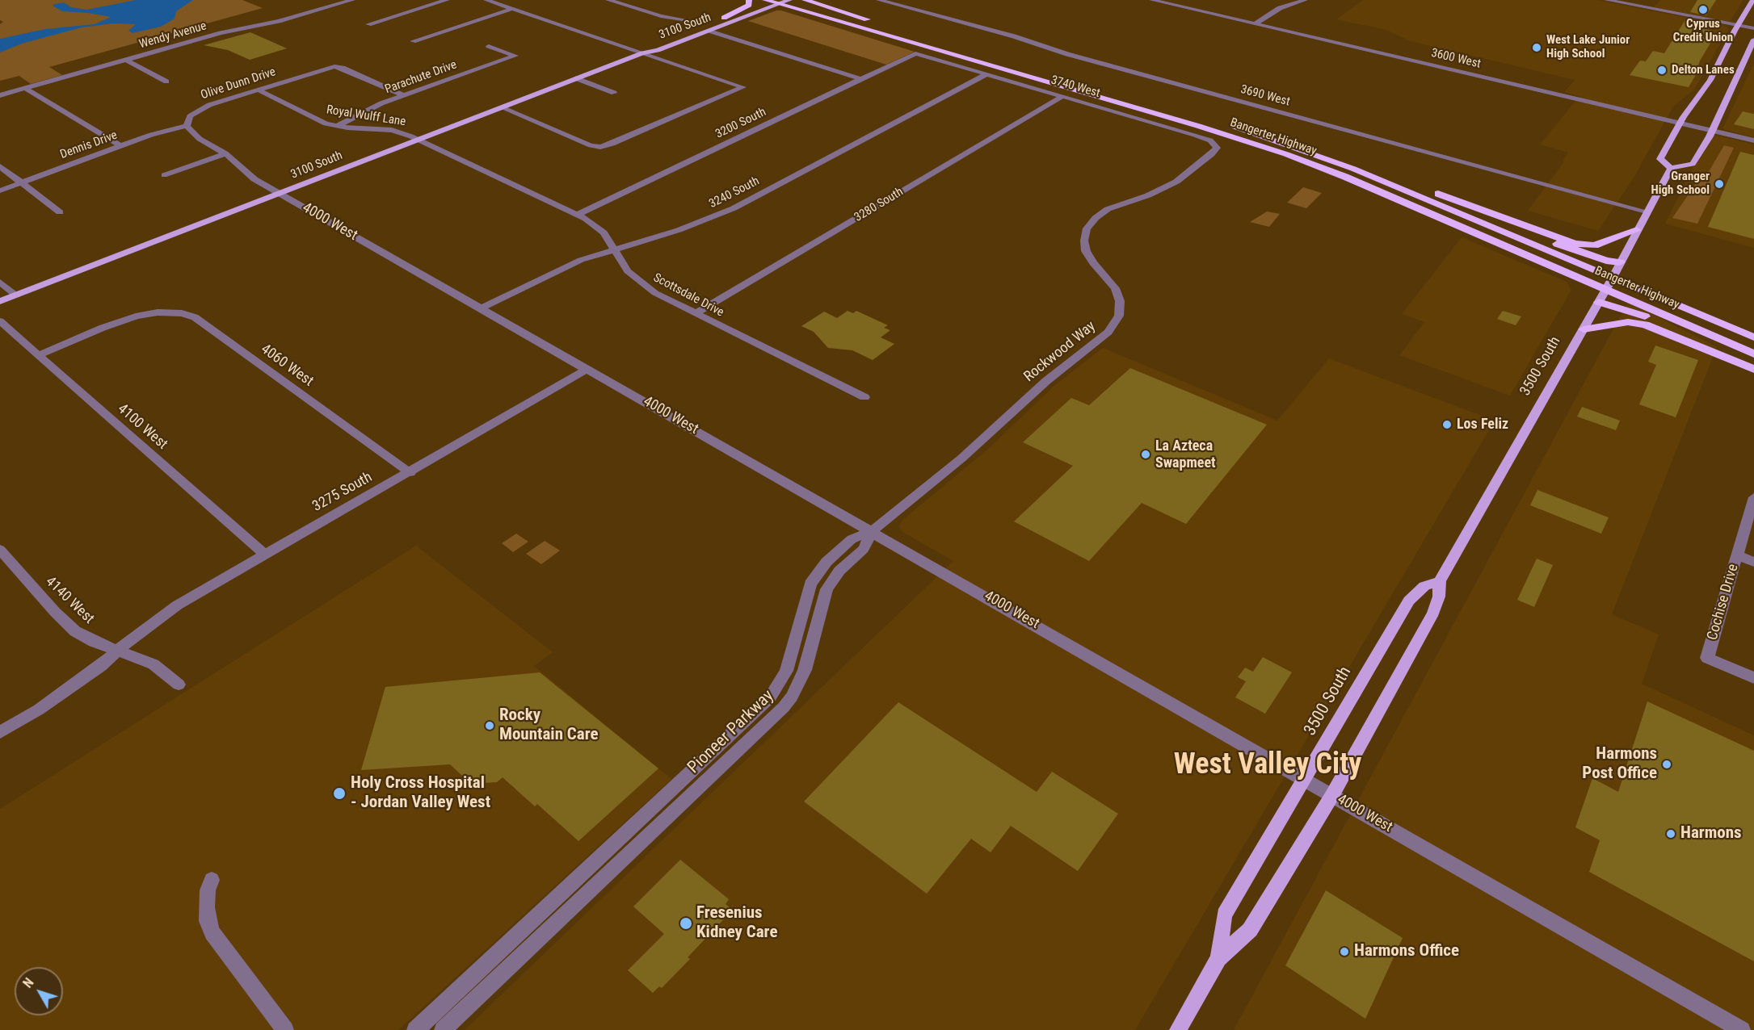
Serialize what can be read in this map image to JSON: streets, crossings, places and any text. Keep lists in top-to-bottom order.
{
  "streets": {
    "highway": ["Bangerter Highway"],
    "main road": ["3100 South", "3500 South"],
    "street": [
      "Wendy Avenue",
      "3600 West",
      "Parachute Drive",
      "Olive Dunn Drive",
      "3740 West",
      "3690 West",
      "Royal Wulff Lane",
      "3200 South",
      "Dennis Drive",
      "3240 South",
      "3280 South",
      "4000 West",
      "Scottsdale Drive",
      "Rockwood Way",
      "4060 West",
      "4100 West",
      "3275 South",
      "4140 West",
      "Cochise Drive",
      "Pioneer Parkway"
    ]
  },
  "crossings": [
    ["3100 South", "Royal Wulff Lane"],
    ["3100 South", "Bangerter Highway"],
    ["3100 South", "4000 West"],
    ["3100 South", "Scottsdale Drive"],
    ["Parachute Drive", "Olive Dunn Drive"],
    ["Parachute Drive", "Royal Wulff Lane"],
    ["Olive Dunn Drive", "Royal Wulff Lane"],
    ["Olive Dunn Drive", "Dennis Drive"],
    ["3740 West", "3200 South"],
    ["3740 West", "3240 South"],
    ["3740 West", "3280 South"],
    ["3740 West", "Rockwood Way"],
    ["3690 West", "3500 South"],
    ["Royal Wulff Lane", "Scottsdale Drive"],
    ["3200 South", "Scottsdale Drive"],
    ["Bangerter Highway", "3500 South"],
    ["3240 South", "4000 West"],
    ["3240 South", "Scottsdale Drive"],
    ["3280 South", "Scottsdale Drive"],
    ["4000 West", "Rockwood Way"],
    ["4000 West", "3500 South"],
    ["4000 West", "3275 South"],
    ["4000 West", "Pioneer Parkway"],
    ["Rockwood Way", "Pioneer Parkway"],
    ["4060 West", "4100 West"],
    ["4060 West", "3275 South"],
    ["4100 West", "3275 South"],
    ["3275 South", "4140 West"]
  ],
  "districts": ["West Valley City"],
  "places": [
    "Cyprus Credit Union",
    "West Lake Junior High School",
    "Delton Lanes",
    "Granger High School",
    "Los Feliz",
    "La Azteca Swapmeet",
    "Rocky Mountain Care",
    "Harmons Post Office",
    "Holy Cross Hospital - Jordan Valley West",
    "Harmons",
    "Fresenius Kidney Care",
    "Harmons Office"
  ],
  "north": "top left"
}
